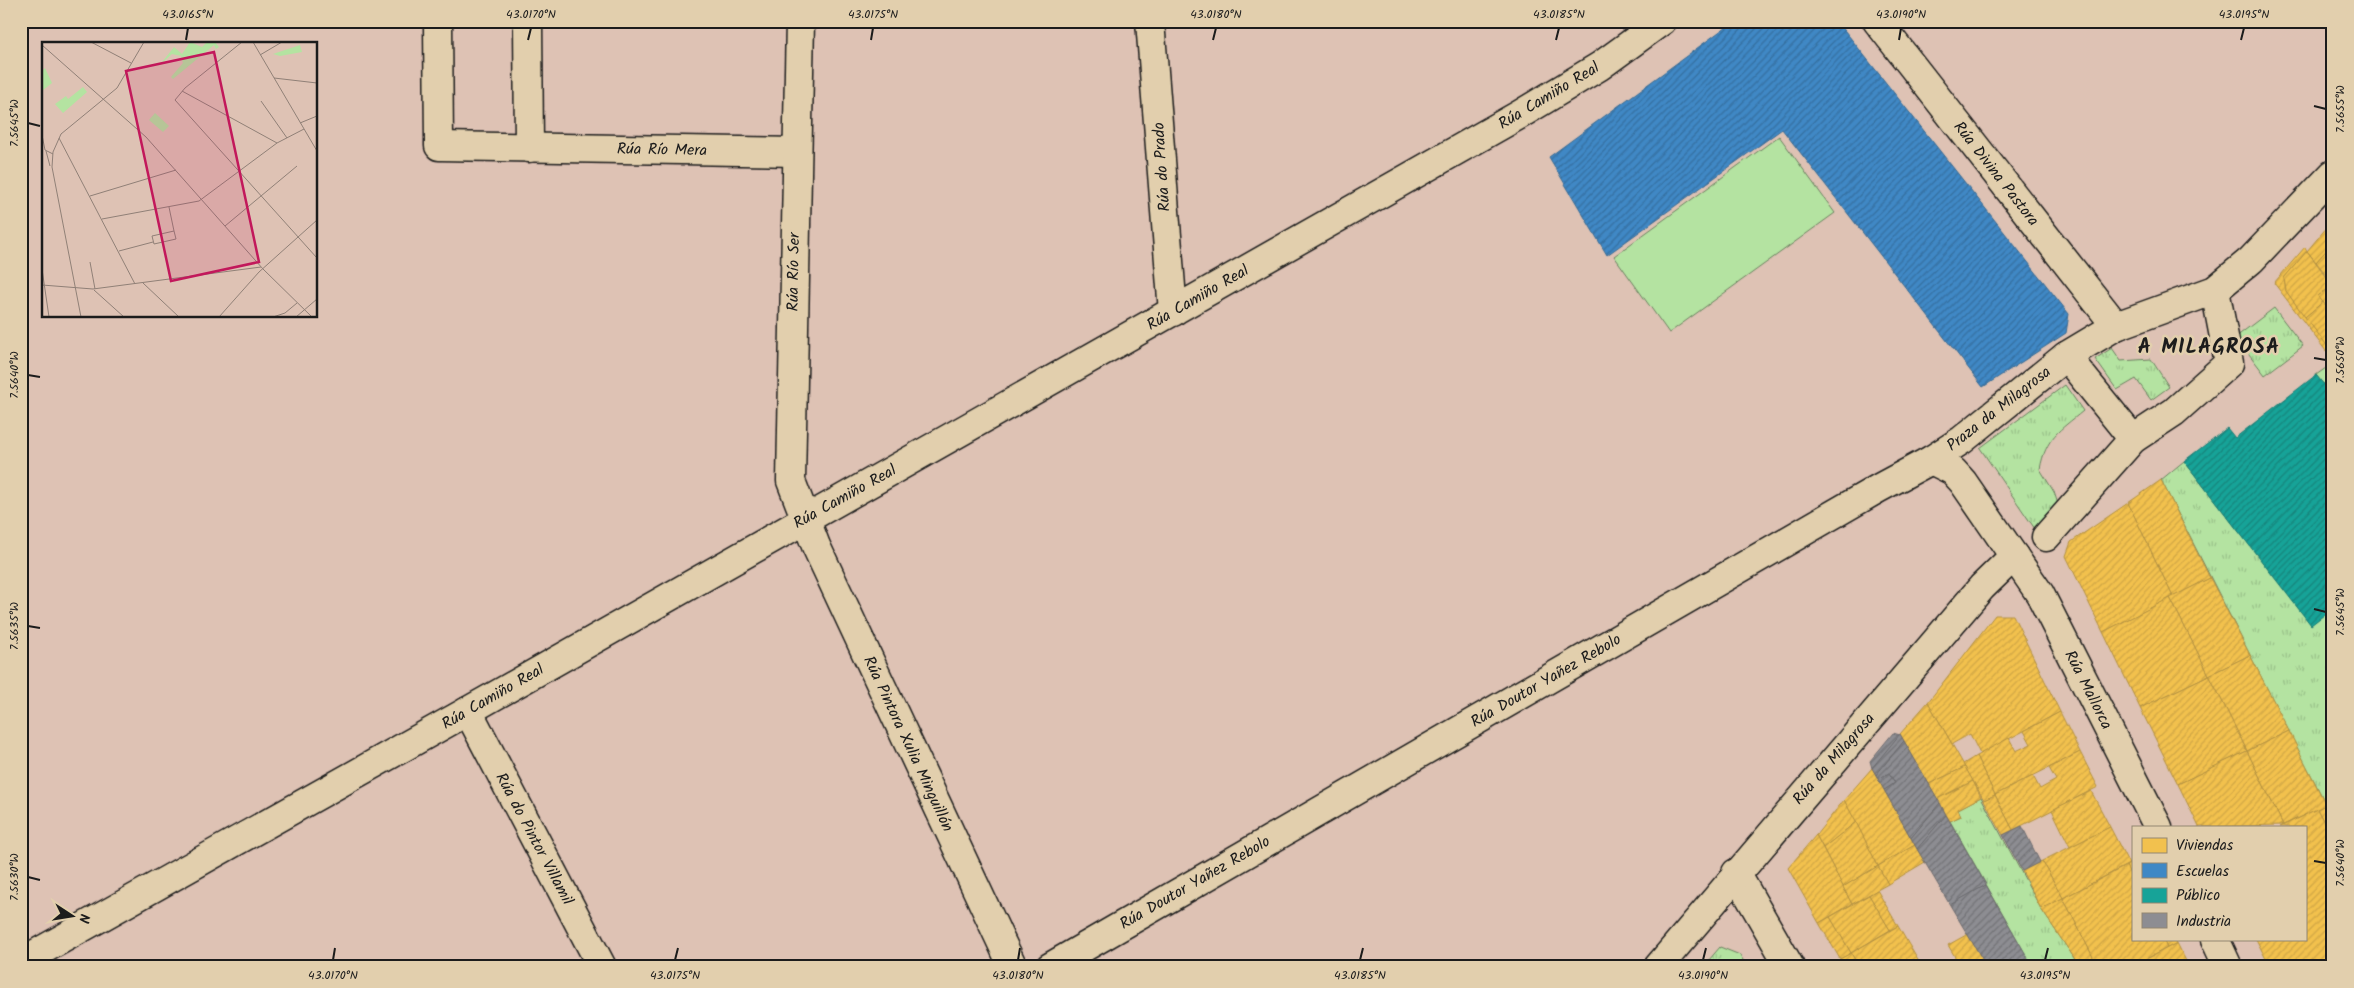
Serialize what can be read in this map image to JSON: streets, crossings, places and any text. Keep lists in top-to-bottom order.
{
  "streets": {
    "street": [
      "Rúa Camiño Real",
      "Rúa Río Mera",
      "Rúa do Prado",
      "Rúa Divina Pastora",
      "Rúa Río Ser",
      "Praza da Milagrosa",
      "Rúa Doutor Yañez Rebolo",
      "Rúa Mallorca",
      "Rúa Pintora Xulia Minguillón",
      "Rúa da Milagrosa",
      "Rúa do Pintor Villamil"
    ]
  },
  "crossings": [
    ["Rúa Camiño Real", "Rúa do Prado"],
    ["Rúa Camiño Real", "Rúa Río Ser"],
    ["Rúa Camiño Real", "Rúa Pintora Xulia Minguillón"],
    ["Rúa Camiño Real", "Rúa do Pintor Villamil"],
    ["Rúa Río Mera", "Rúa Río Ser"],
    ["Rúa Divina Pastora", "Praza da Milagrosa"],
    ["Rúa Río Ser", "Rúa Pintora Xulia Minguillón"],
    ["Praza da Milagrosa", "Rúa Doutor Yañez Rebolo"],
    ["Rúa Mallorca", "Rúa da Milagrosa"]
  ],
  "districts": ["A MILAGROSA"],
  "legend": [
    "Viviendas",
    "Escuelas",
    "Público",
    "Industria"
  ],
  "north": "right",
  "coordinates": [
    "43.0165°N",
    "43.0170°N",
    "43.0175°N",
    "43.0180°N",
    "43.0185°N",
    "43.0190°N",
    "43.0195°N",
    "7.5655°W",
    "7.5645°W",
    "7.5650°W",
    "7.5640°W",
    "7.5635°W",
    "7.5630°W"
  ]
}
